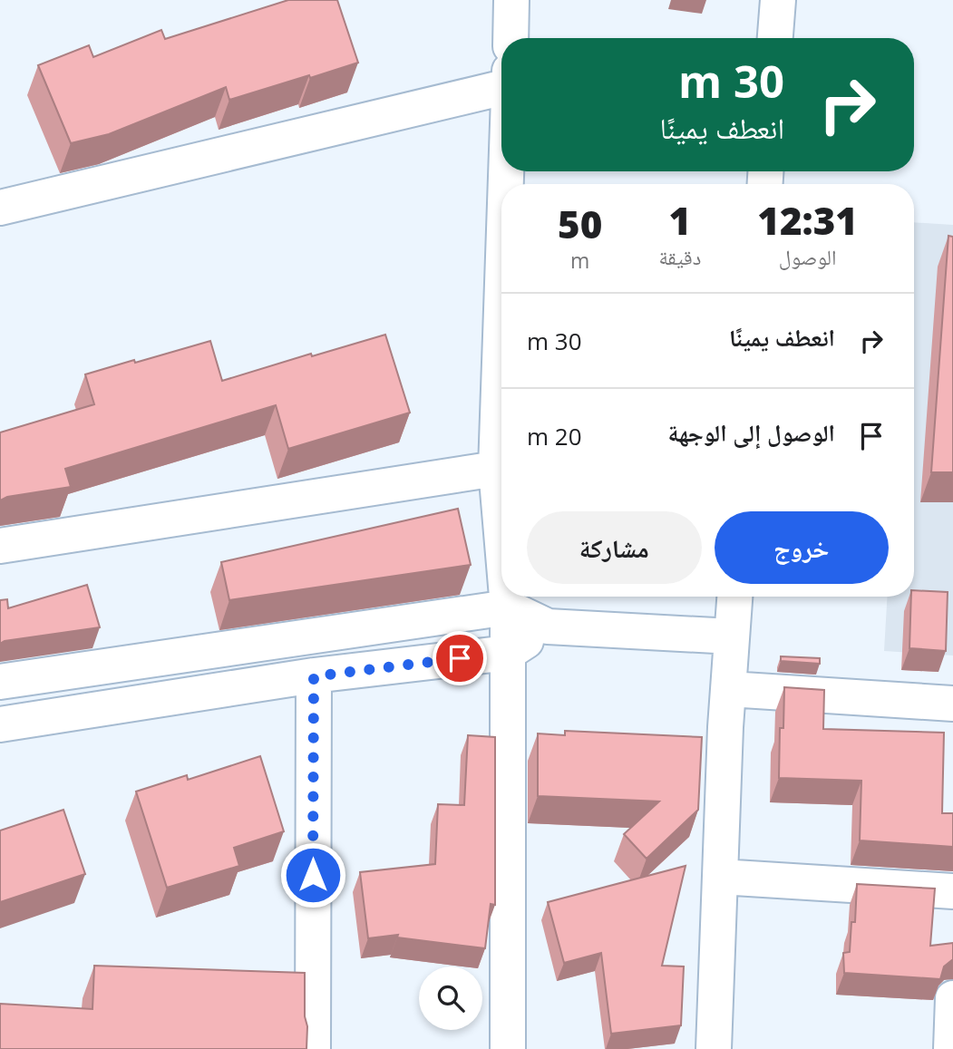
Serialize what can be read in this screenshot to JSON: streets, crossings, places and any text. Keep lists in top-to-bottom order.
{
  "page": {
    "turn": ["30 m", "انعطف يمينًا"],
    "eta": [
      "12:31",
      "الوصول",
      "1",
      "دقيقة",
      "50",
      "m"
    ],
    "list": [
      {
        "name": "انعطف يمينًا",
        "value": "30 m"
      },
      {
        "name": "الوصول إلى الوجهة",
        "value": "20 m"
      }
    ],
    "buttons": ["خروج", "مشاركة"]
  }
}
